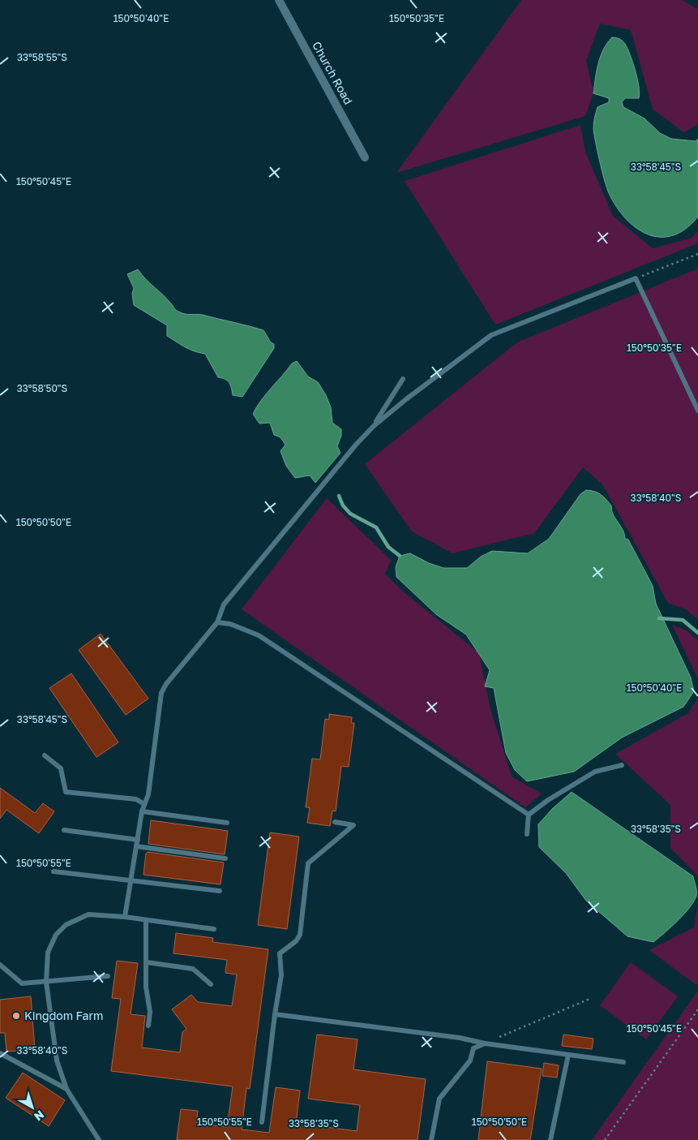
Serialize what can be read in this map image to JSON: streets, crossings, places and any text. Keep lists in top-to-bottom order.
{
  "streets": {
    "street": ["Church Road"]
  },
  "places": ["Kingdom Farm"],
  "north": "bottom right",
  "coordinates": [
    "150°50'40\"E",
    "150°50'35\"E",
    "33°58'55\"S",
    "33°58'45\"S",
    "150°50'45\"E",
    "33°58'50\"S",
    "33°58'40\"S",
    "150°50'50\"E",
    "33°58'35\"S",
    "150°50'55\"E"
  ]
}
